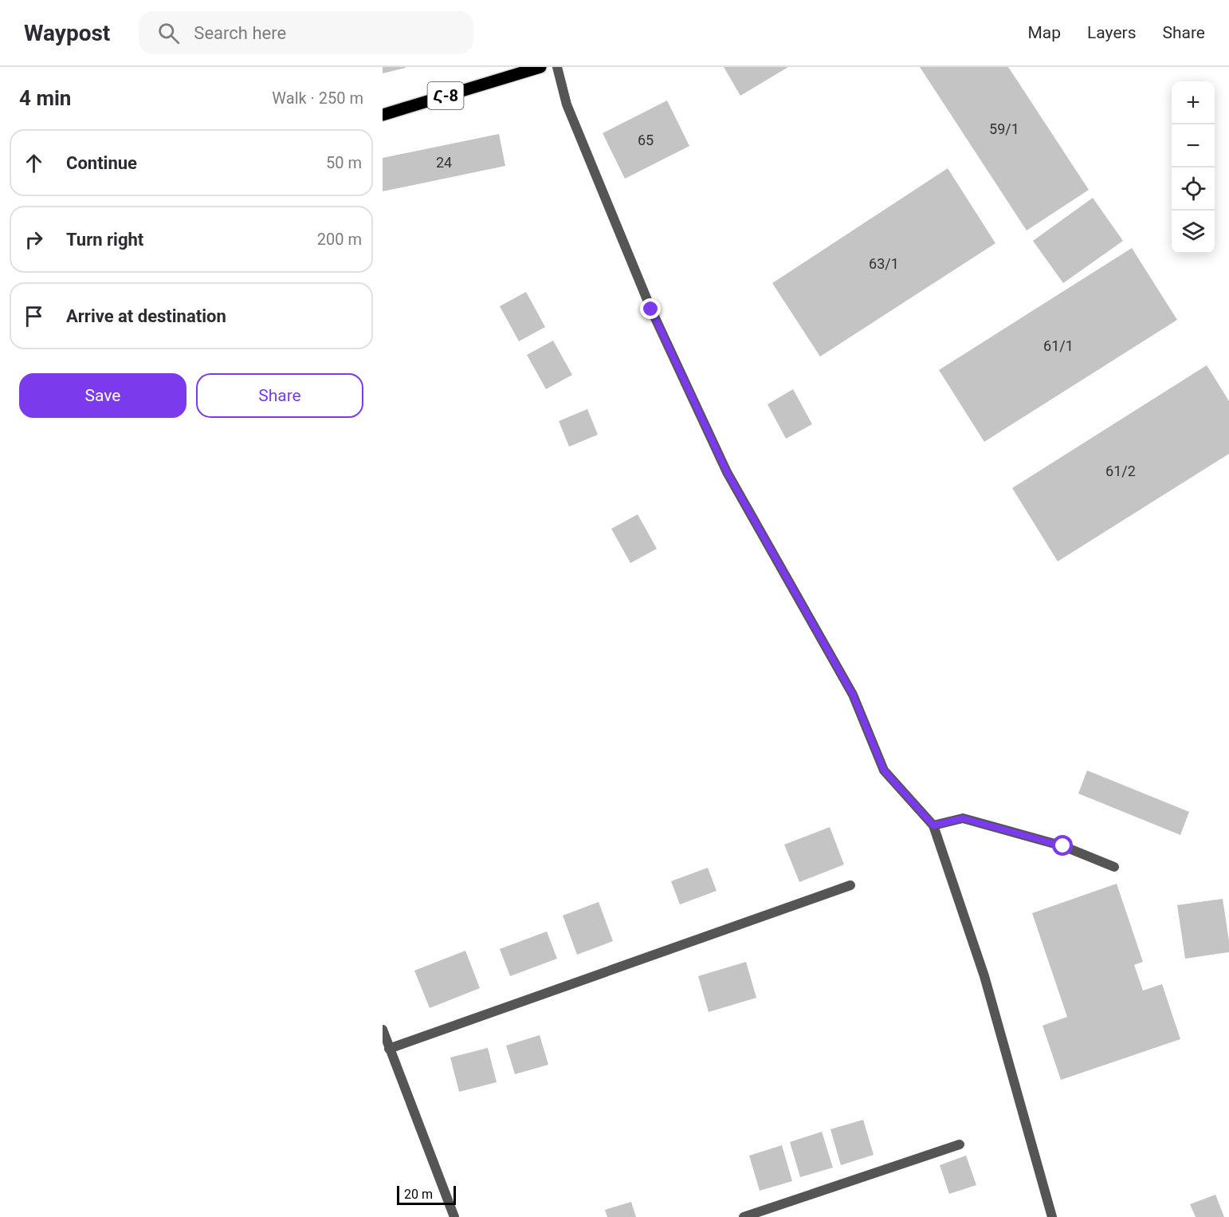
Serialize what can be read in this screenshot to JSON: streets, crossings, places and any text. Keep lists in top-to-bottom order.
{
  "streets": {
    "main road": ["Հ-8"]
  },
  "house_numbers": [
    "59/1",
    "65",
    "24",
    "63/1",
    "61/1",
    "61/2"
  ],
  "scale_bar": "20 m",
  "page": {
    "header": "Waypost",
    "search": "Search here",
    "nav": ["Map", "Layers", "Share"],
    "heading": ["4 min", "Walk · 250 m"],
    "map_buttons": ["+", "−"],
    "list": [
      ["Continue", "50 m"],
      ["Turn right", "200 m"],
      "Arrive at destination"
    ],
    "buttons": ["Save", "Share"],
    "scale": "20 m"
  }
}
